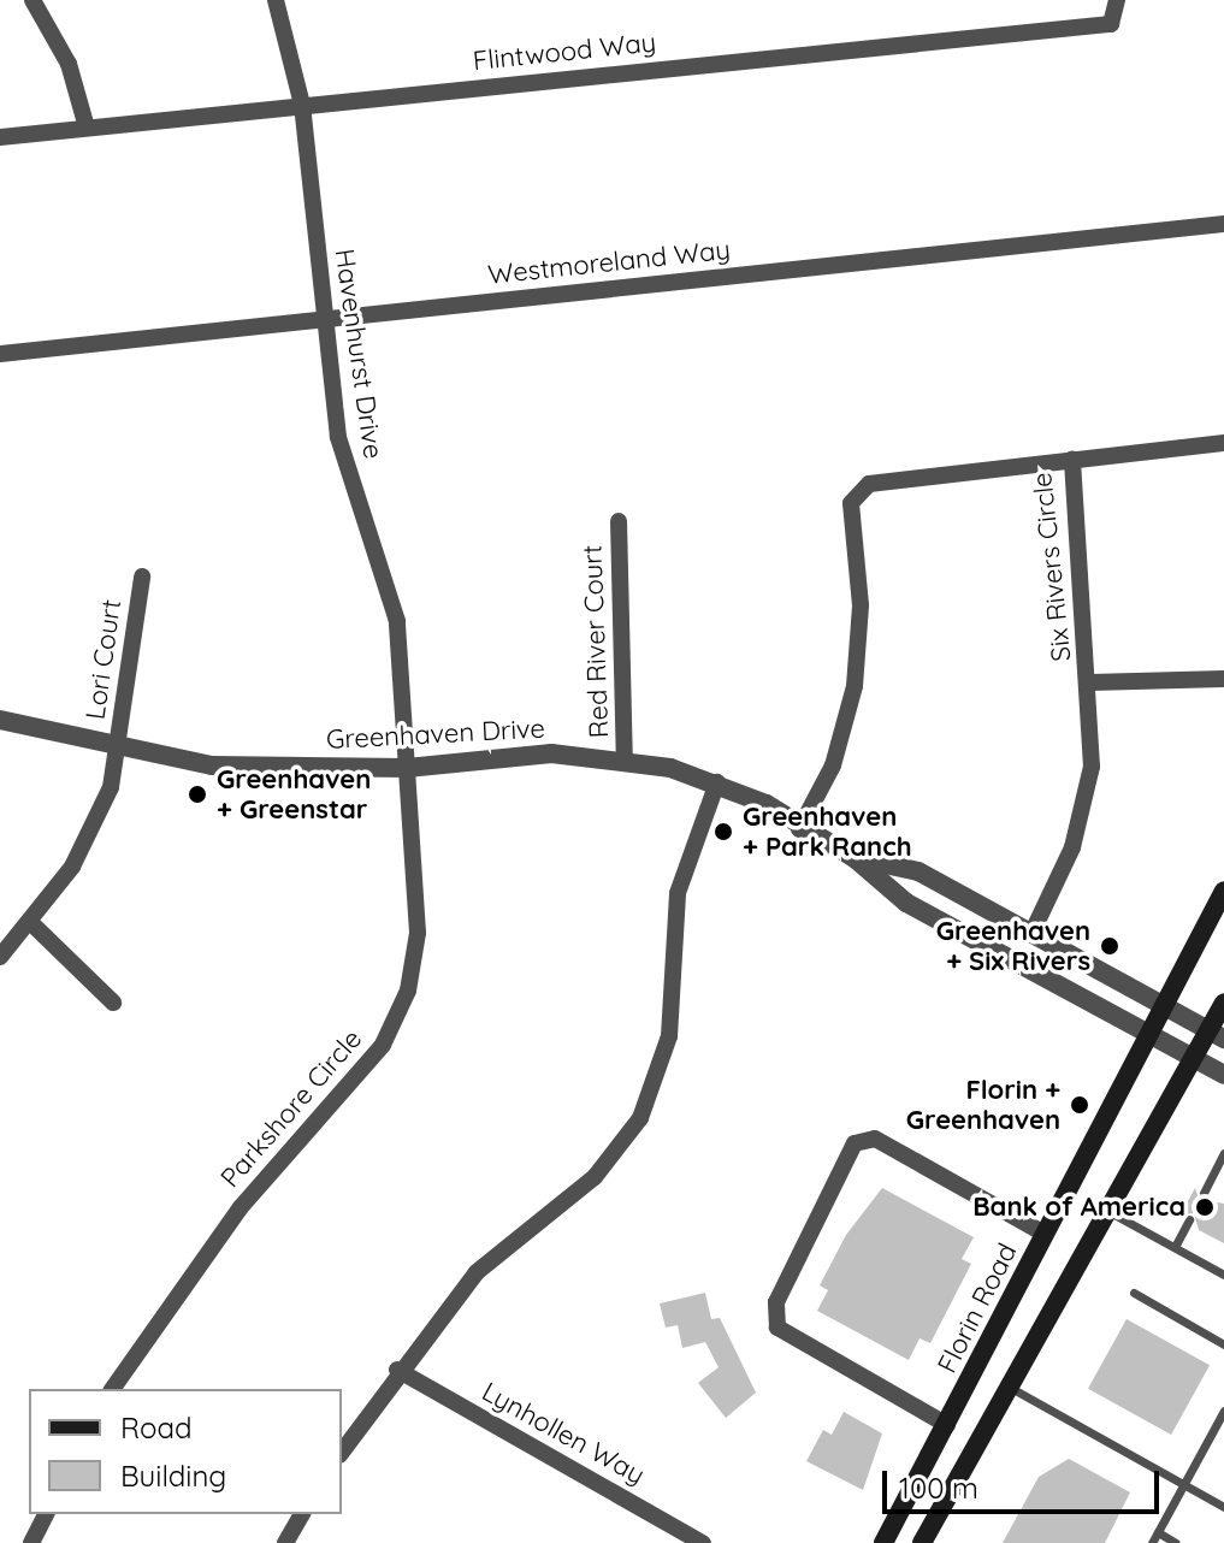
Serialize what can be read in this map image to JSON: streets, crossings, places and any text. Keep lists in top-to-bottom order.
{
  "streets": {
    "main road": ["Florin Road"],
    "street": [
      "Flintwood Way",
      "Westmoreland Way",
      "Havenhurst Drive",
      "Six Rivers Circle",
      "Red River Court",
      "Lori Court",
      "Greenhaven Drive",
      "Parkshore Circle",
      "Lynhollen Way"
    ]
  },
  "crossings": [
    ["Flintwood Way", "Havenhurst Drive"],
    ["Westmoreland Way", "Havenhurst Drive"],
    ["Havenhurst Drive", "Greenhaven Drive"],
    ["Havenhurst Drive", "Parkshore Circle"],
    ["Six Rivers Circle", "Greenhaven Drive"],
    ["Red River Court", "Greenhaven Drive"],
    ["Lori Court", "Greenhaven Drive"],
    ["Greenhaven Drive", "Parkshore Circle"],
    ["Greenhaven Drive", "Florin Road"]
  ],
  "places": [
    "Greenhaven + Greenstar",
    "Greenhaven + Park Ranch",
    "Greenhaven + Six Rivers",
    "Florin + Greenhaven",
    "Bank of America"
  ],
  "legend": ["Road", "Building"],
  "scale_bar": "100 m"
}
